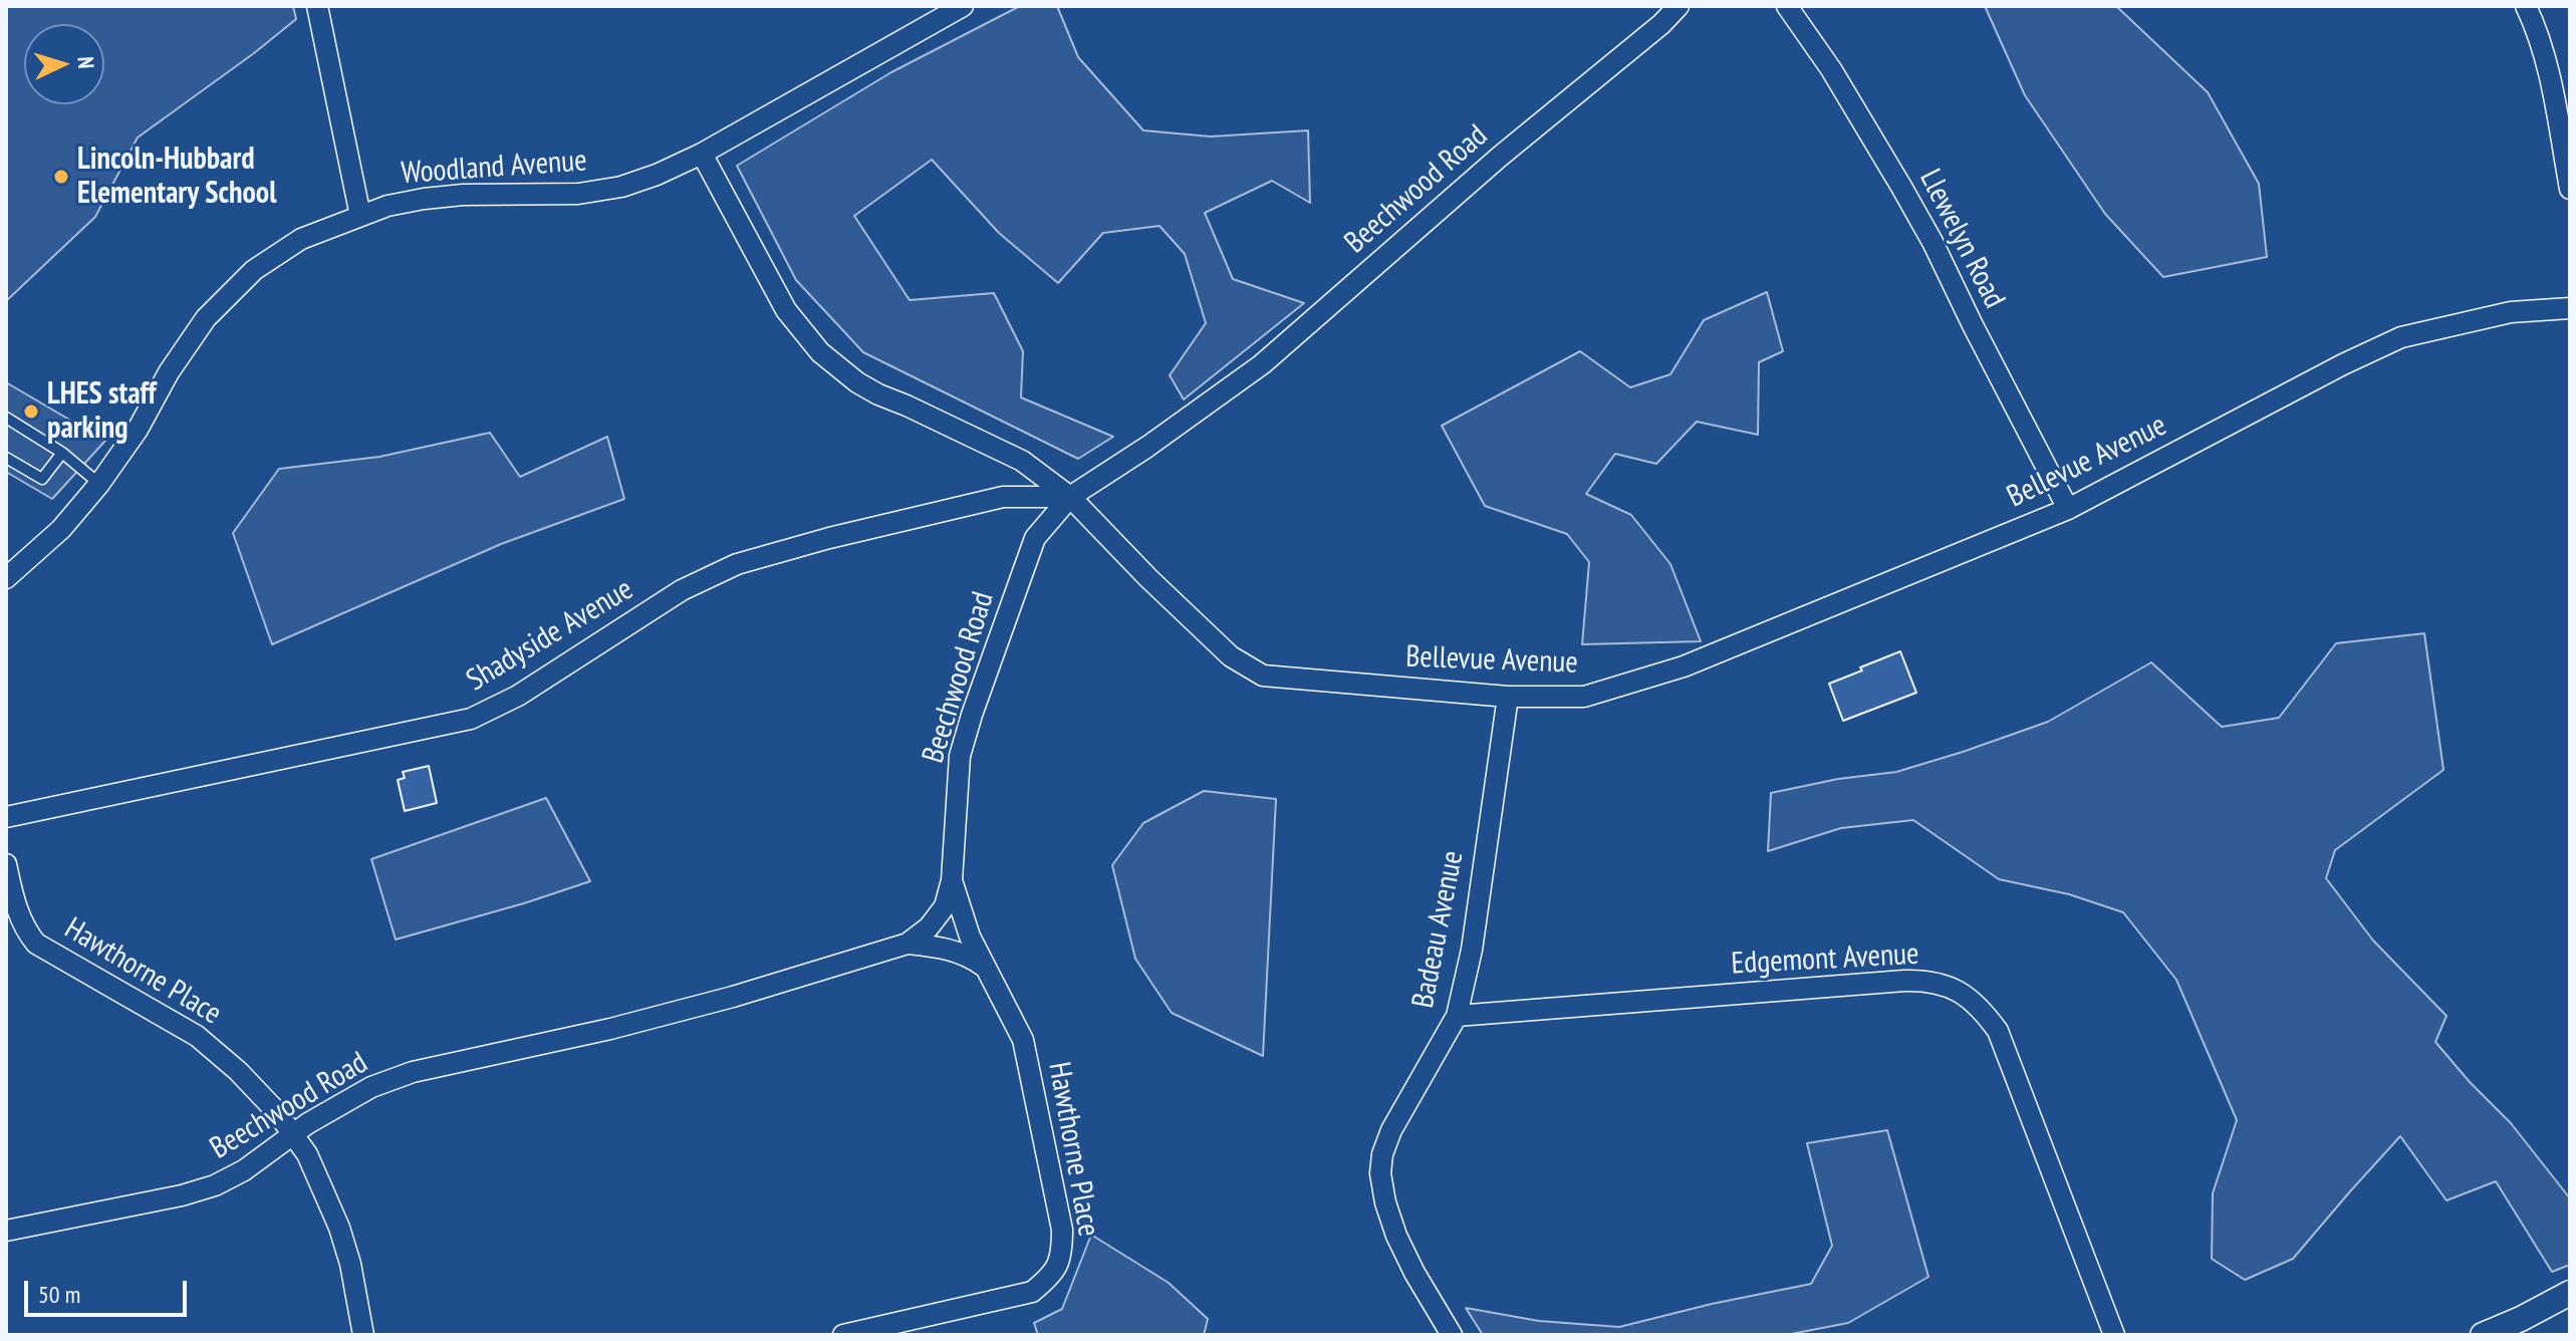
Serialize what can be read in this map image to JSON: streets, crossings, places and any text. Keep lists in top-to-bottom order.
{
  "streets": {
    "street": [
      "Woodland Avenue",
      "Beechwood Road",
      "Llewelyn Road",
      "Bellevue Avenue",
      "Shadyside Avenue",
      "Badeau Avenue",
      "Edgemont Avenue",
      "Hawthorne Place"
    ]
  },
  "crossings": [
    ["Woodland Avenue", "Bellevue Avenue"],
    ["Beechwood Road", "Bellevue Avenue"],
    ["Beechwood Road", "Shadyside Avenue"],
    ["Beechwood Road", "Hawthorne Place"],
    ["Llewelyn Road", "Bellevue Avenue"],
    ["Bellevue Avenue", "Shadyside Avenue"],
    ["Bellevue Avenue", "Badeau Avenue"],
    ["Badeau Avenue", "Edgemont Avenue"]
  ],
  "places": ["Lincoln-Hubbard Elementary School", "LHES staff parking"],
  "scale_bar": "50 m",
  "north": "right"
}
